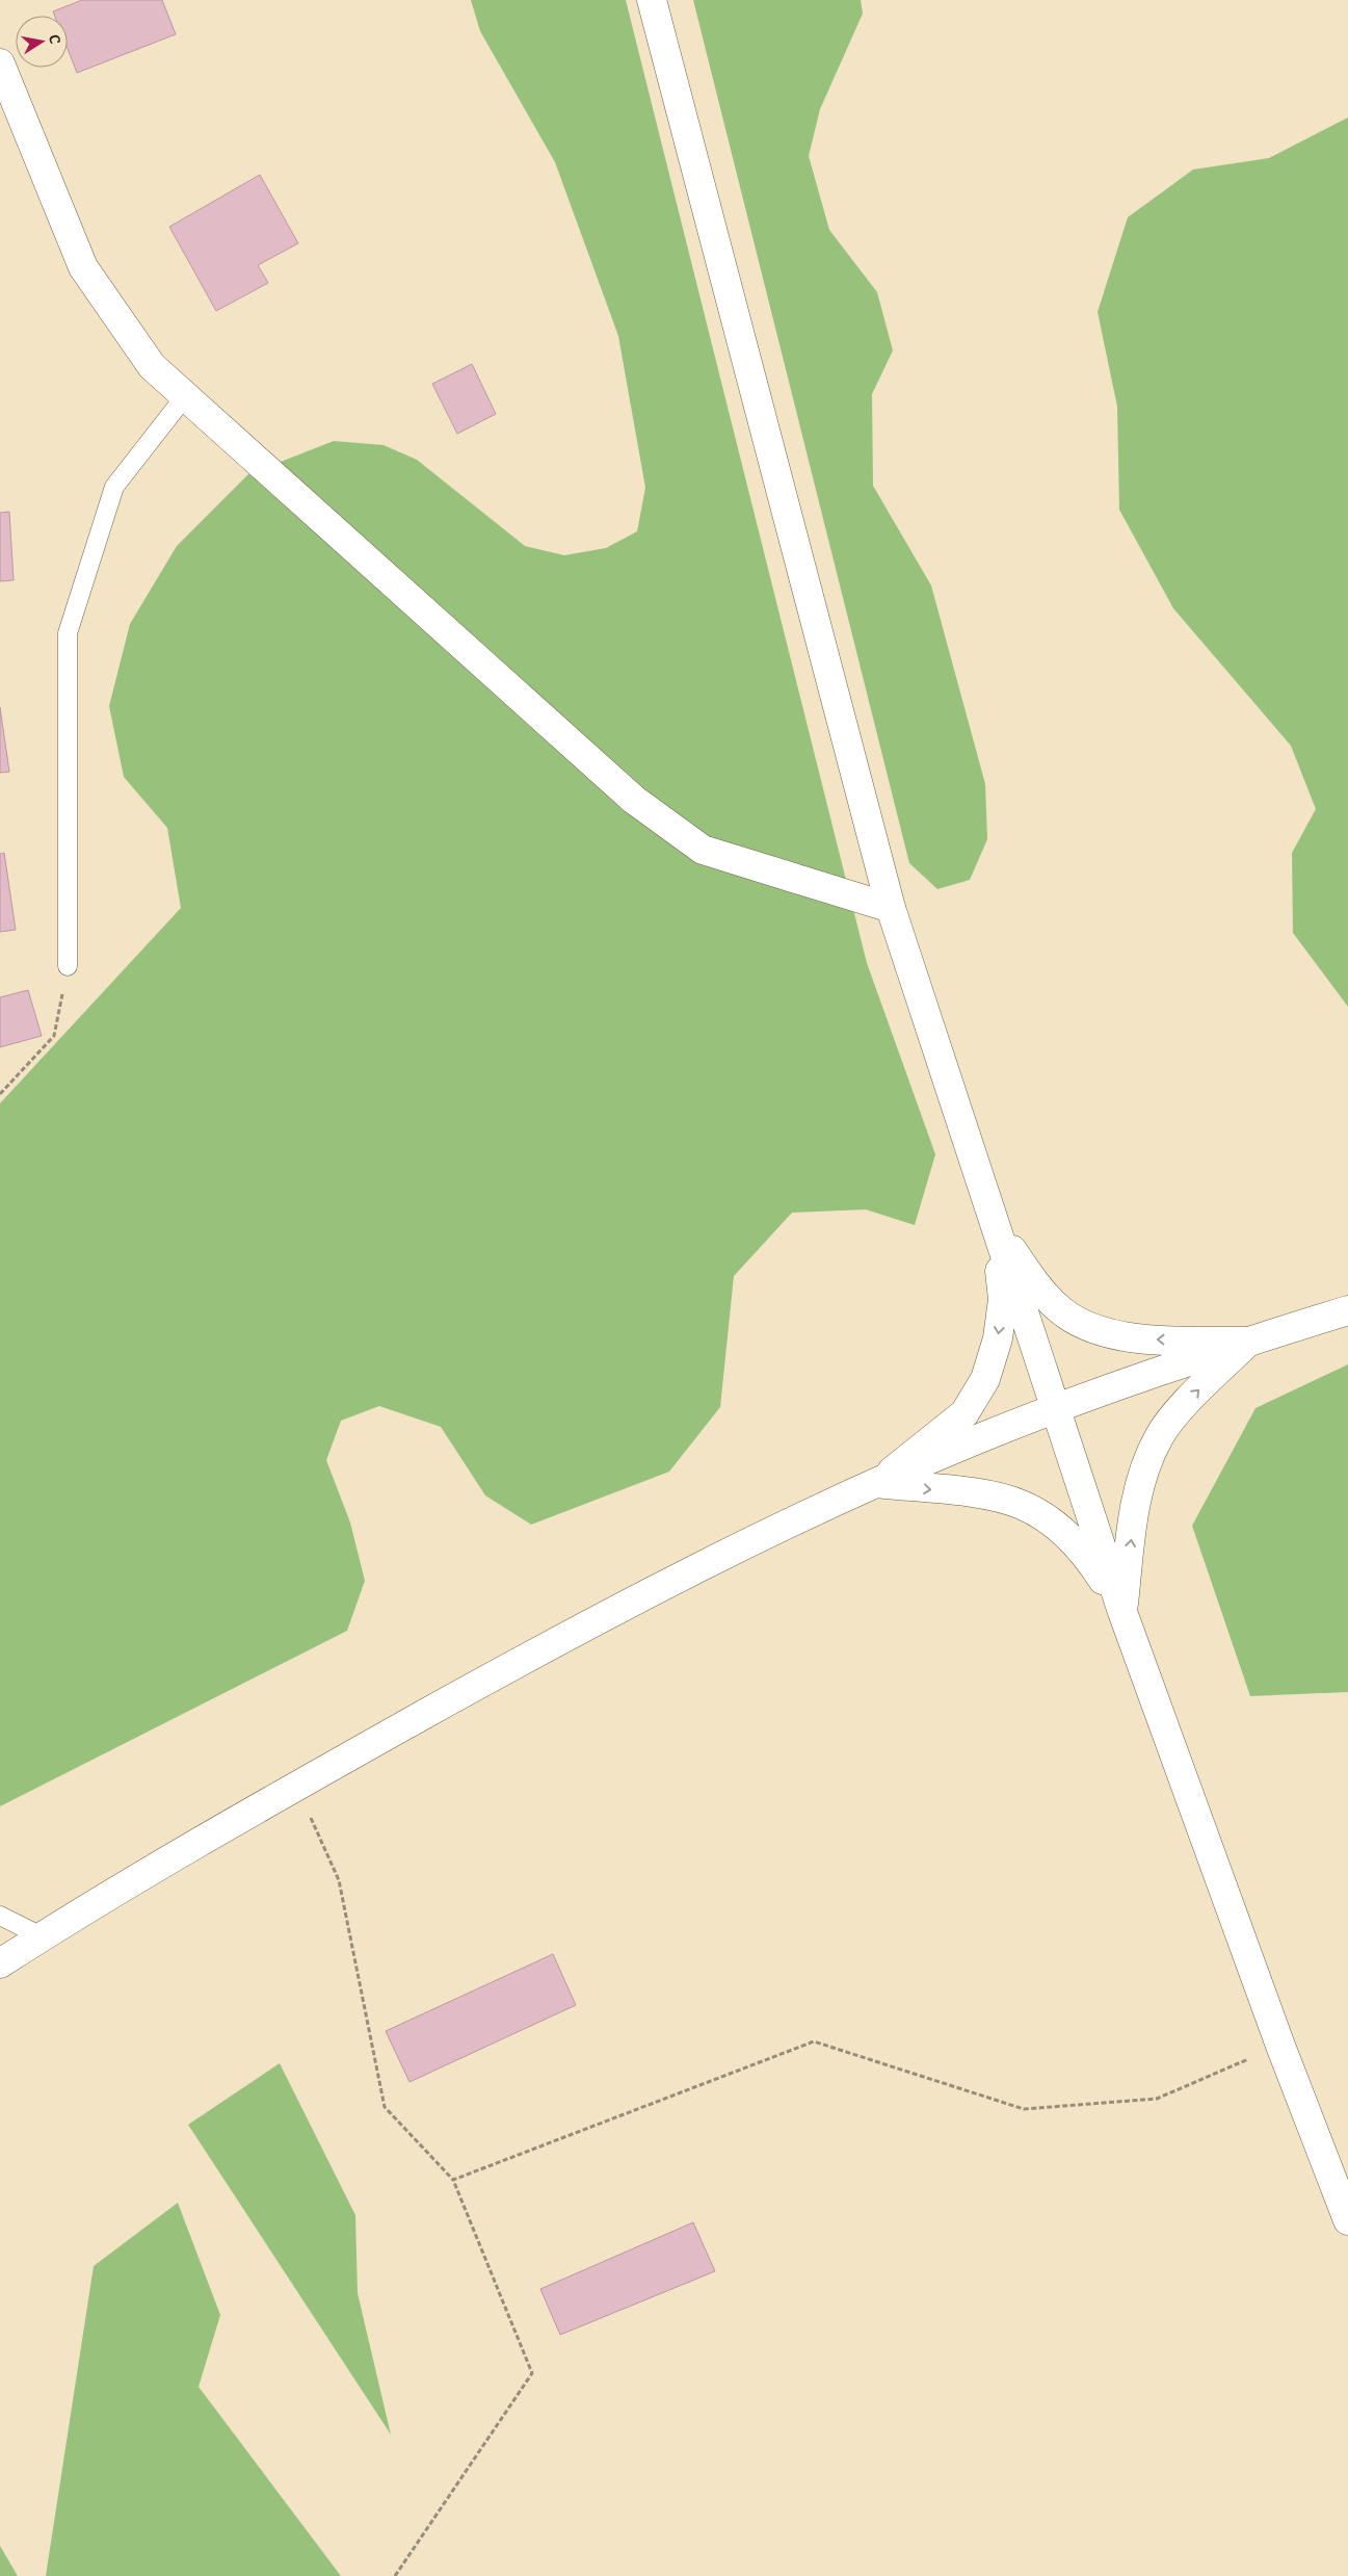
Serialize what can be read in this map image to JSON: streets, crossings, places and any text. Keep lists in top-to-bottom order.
{
  "north": "right"
}
